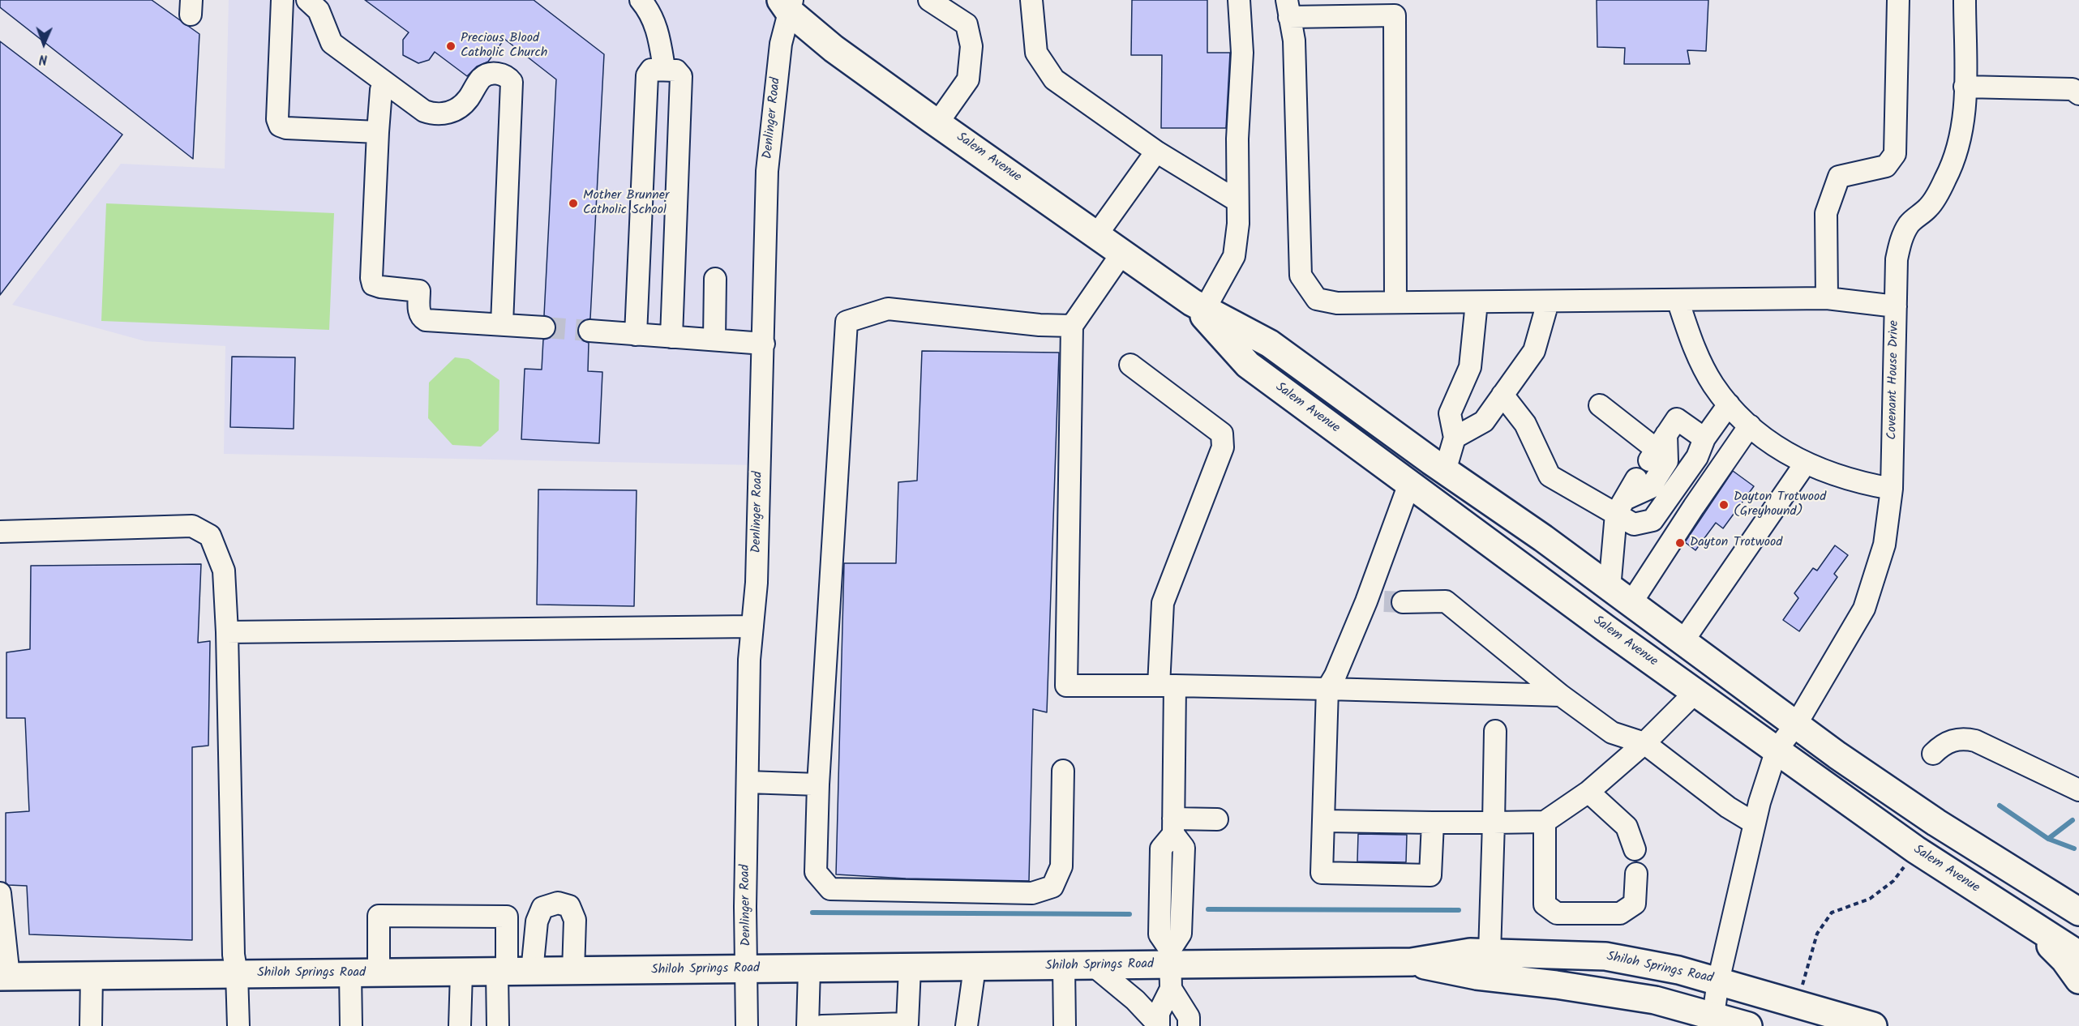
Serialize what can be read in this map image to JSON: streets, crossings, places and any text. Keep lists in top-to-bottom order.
{
  "streets": {
    "main road": ["Salem Avenue", "Shiloh Springs Road"],
    "street": ["Denlinger Road", "Covenant House Drive"]
  },
  "crossings": [
    ["Denlinger Road", "Salem Avenue"],
    ["Denlinger Road", "Shiloh Springs Road"],
    ["Salem Avenue", "Covenant House Drive"]
  ],
  "places": [
    "Precious Blood Catholic Church",
    "Mother Brunner Catholic School",
    "Dayton Trotwood (Greyhound)",
    "Dayton Trotwood"
  ],
  "north": "bottom"
}
